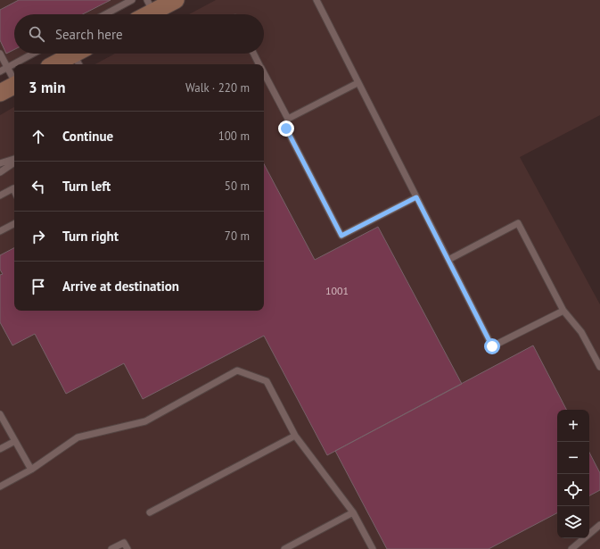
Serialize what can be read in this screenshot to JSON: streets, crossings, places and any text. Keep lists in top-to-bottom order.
{
  "house_numbers": ["1001"],
  "page": {
    "search": "Search here",
    "heading": ["3 min", "Walk · 220 m"],
    "list": [
      ["Continue", "100 m"],
      ["Turn left", "50 m"],
      ["Turn right", "70 m"],
      "Arrive at destination"
    ],
    "map_buttons": ["+", "−"]
  }
}
